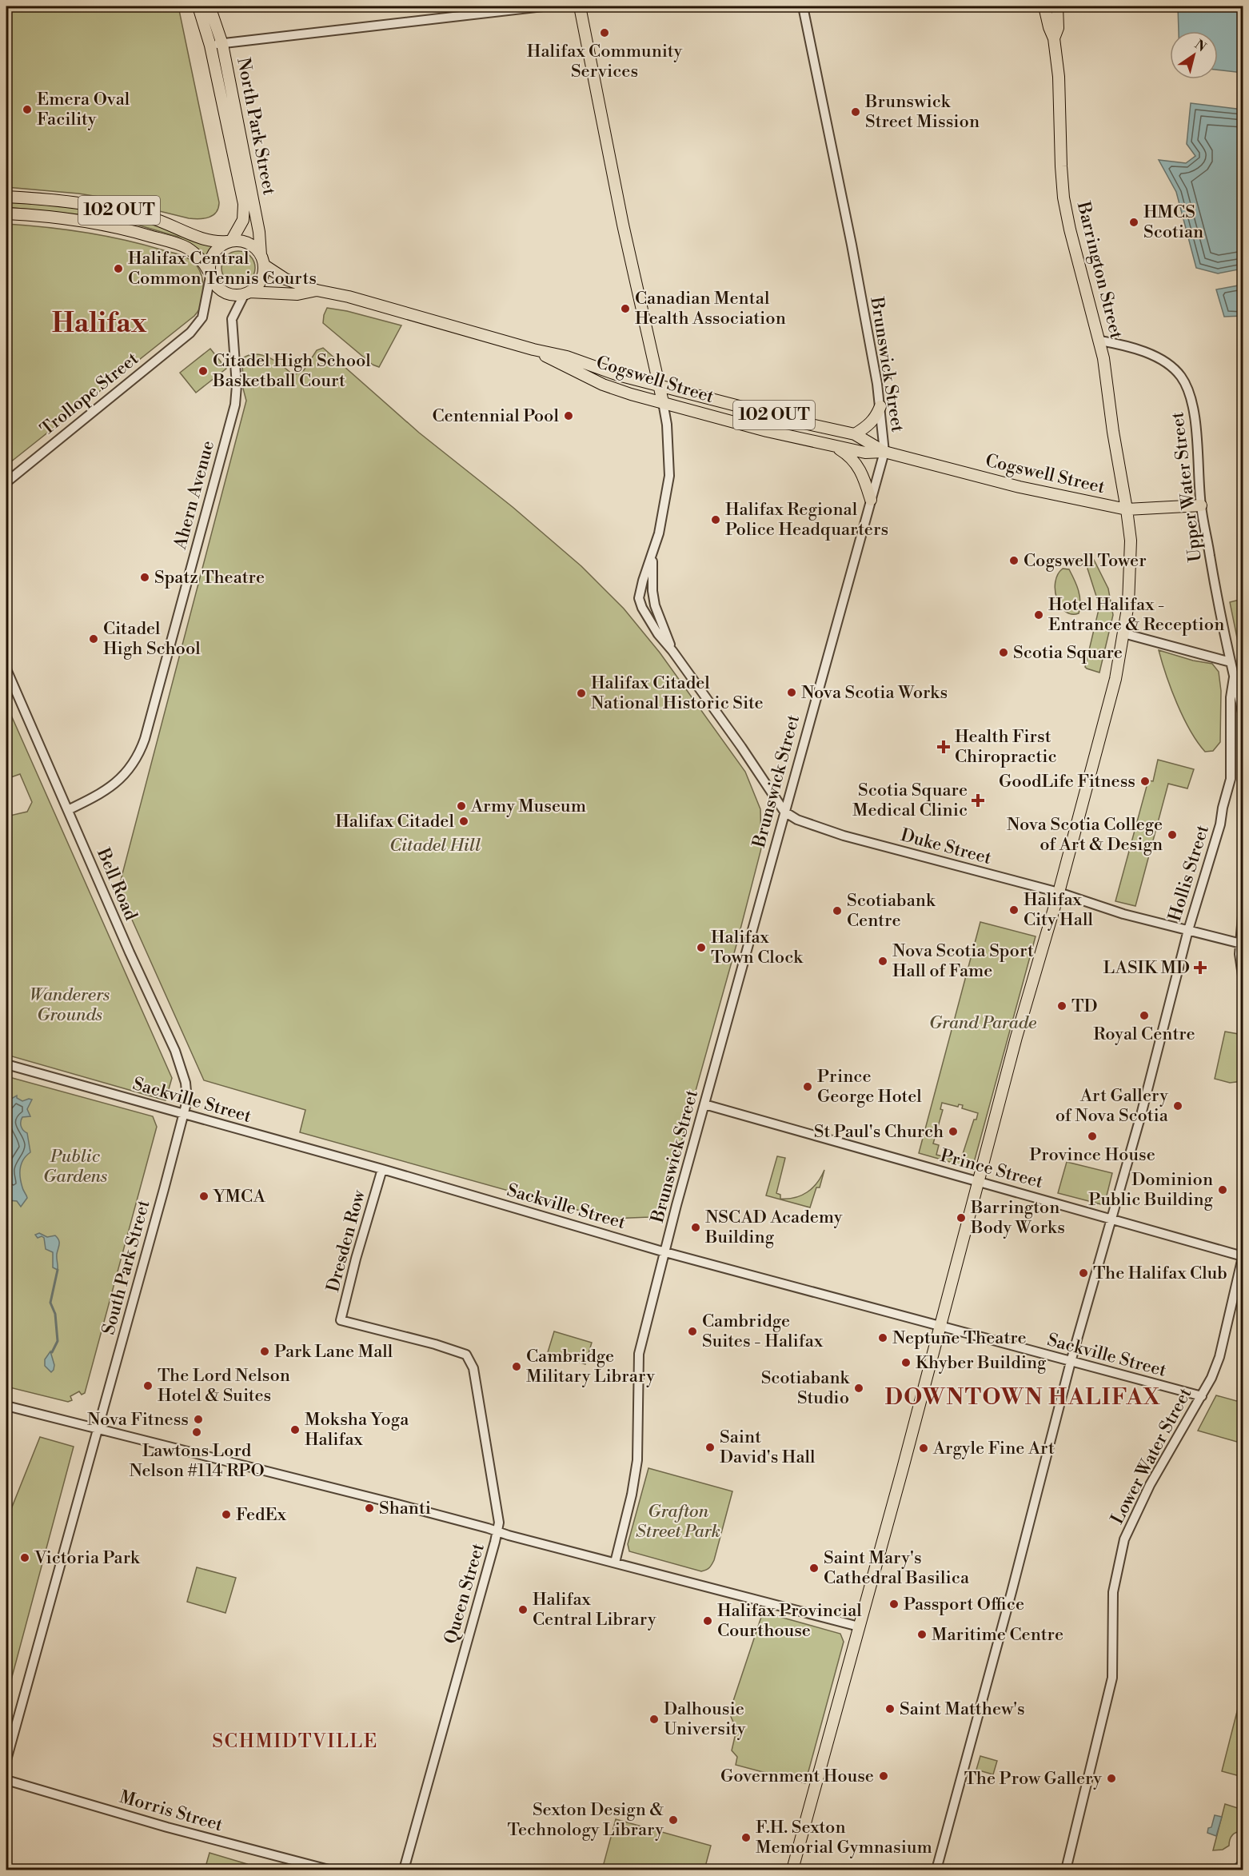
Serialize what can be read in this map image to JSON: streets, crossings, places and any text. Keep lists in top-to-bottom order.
{
  "streets": {
    "main road": [
      "North Park Street",
      "102 OUT",
      "Barrington Street",
      "Cogswell Street"
    ],
    "street": [
      "Brunswick Street",
      "Trollope Street",
      "Upper Water Street",
      "Ahern Avenue",
      "Duke Street",
      "Hollis Street",
      "Bell Road",
      "Sackville Street",
      "Prince Street",
      "Dresden Row",
      "South Park Street",
      "Lower Water Street",
      "Queen Street",
      "Morris Street"
    ]
  },
  "crossings": [
    ["North Park Street", "102 OUT"],
    ["North Park Street", "Cogswell Street"],
    ["North Park Street", "Trollope Street"],
    ["North Park Street", "Ahern Avenue"],
    ["102 OUT", "Cogswell Street"],
    ["102 OUT", "Trollope Street"],
    ["102 OUT", "Ahern Avenue"],
    ["Barrington Street", "Cogswell Street"],
    ["Barrington Street", "Upper Water Street"],
    ["Barrington Street", "Duke Street"],
    ["Barrington Street", "Sackville Street"],
    ["Barrington Street", "Prince Street"],
    ["Brunswick Street", "Cogswell Street"],
    ["Brunswick Street", "Duke Street"],
    ["Brunswick Street", "Sackville Street"],
    ["Brunswick Street", "Prince Street"],
    ["Cogswell Street", "Trollope Street"],
    ["Cogswell Street", "Upper Water Street"],
    ["Cogswell Street", "Ahern Avenue"],
    ["Trollope Street", "Ahern Avenue"],
    ["Upper Water Street", "Hollis Street"],
    ["Ahern Avenue", "Bell Road"],
    ["Duke Street", "Hollis Street"],
    ["Hollis Street", "Sackville Street"],
    ["Hollis Street", "Prince Street"],
    ["Bell Road", "Sackville Street"],
    ["Bell Road", "South Park Street"],
    ["Sackville Street", "Dresden Row"],
    ["Sackville Street", "South Park Street"],
    ["Sackville Street", "Lower Water Street"],
    ["Prince Street", "Lower Water Street"],
    ["Dresden Row", "Queen Street"]
  ],
  "districts": ["Halifax", "DOWNTOWN HALIFAX", "SCHMIDTVILLE"],
  "parks": [
    "Citadel Hill",
    "Wanderers Grounds",
    "Grand Parade",
    "Public Gardens",
    "Grafton Street Park"
  ],
  "places": {
    "other": [
      "Halifax Community Services",
      "Emera Oval Facility",
      "Brunswick Street Mission",
      "HMCS Scotian",
      "Halifax Central Common Tennis Courts",
      "Canadian Mental Health Association",
      "Citadel High School Basketball Court",
      "Centennial Pool",
      "Halifax Regional Police Headquarters",
      "Cogswell Tower",
      "Spatz Theatre",
      "Hotel Halifax - Entrance & Reception",
      "Citadel High School",
      "Scotia Square",
      "Nova Scotia Works",
      "Halifax Citadel National Historic Site",
      "GoodLife Fitness",
      "Army Museum",
      "Halifax Citadel",
      "Nova Scotia College of Art & Design",
      "Halifax City Hall",
      "Scotiabank Centre",
      "Halifax Town Clock",
      "Nova Scotia Sport Hall of Fame",
      "TD",
      "Royal Centre",
      "Prince George Hotel",
      "Art Gallery of Nova Scotia",
      "St Paul's Church",
      "Province House",
      "Dominion Public Building",
      "YMCA",
      "Barrington Body Works",
      "NSCAD Academy Building",
      "The Halifax Club",
      "Cambridge Suites - Halifax",
      "Neptune Theatre",
      "Park Lane Mall",
      "Khyber Building",
      "Cambridge Military Library",
      "The Lord Nelson Hotel & Suites",
      "Scotiabank Studio",
      "Nova Fitness",
      "Moksha Yoga Halifax",
      "Lawtons Lord Nelson #114 RPO",
      "Saint David's Hall",
      "Argyle Fine Art",
      "Shanti",
      "FedEx",
      "Victoria Park",
      "Saint Mary's Cathedral Basilica",
      "Passport Office",
      "Halifax Central Library",
      "Halifax Provincial Courthouse",
      "Maritime Centre",
      "Saint Matthew's",
      "Dalhousie University",
      "Government House",
      "The Prow Gallery",
      "Sexton Design & Technology Library",
      "F.H. Sexton Memorial Gymnasium"
    ],
    "health": ["Health First Chiropractic", "Scotia Square Medical Clinic", "LASIK MD"]
  },
  "north": "top right"
}
